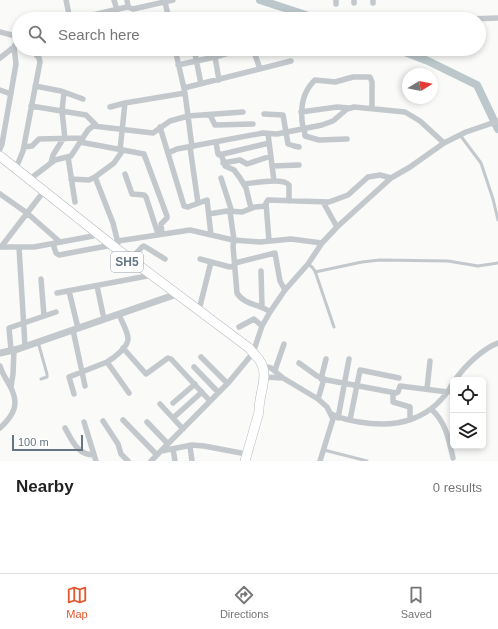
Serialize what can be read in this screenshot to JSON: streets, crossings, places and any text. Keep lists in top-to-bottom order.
{
  "streets": {
    "main road": ["SH5"]
  },
  "scale_bar": "100 m",
  "north": "right",
  "page": {
    "search": "Search here",
    "scale": "100 m",
    "heading": ["Nearby", "0 results"],
    "nav": ["Map", "Directions", "Saved"]
  }
}
